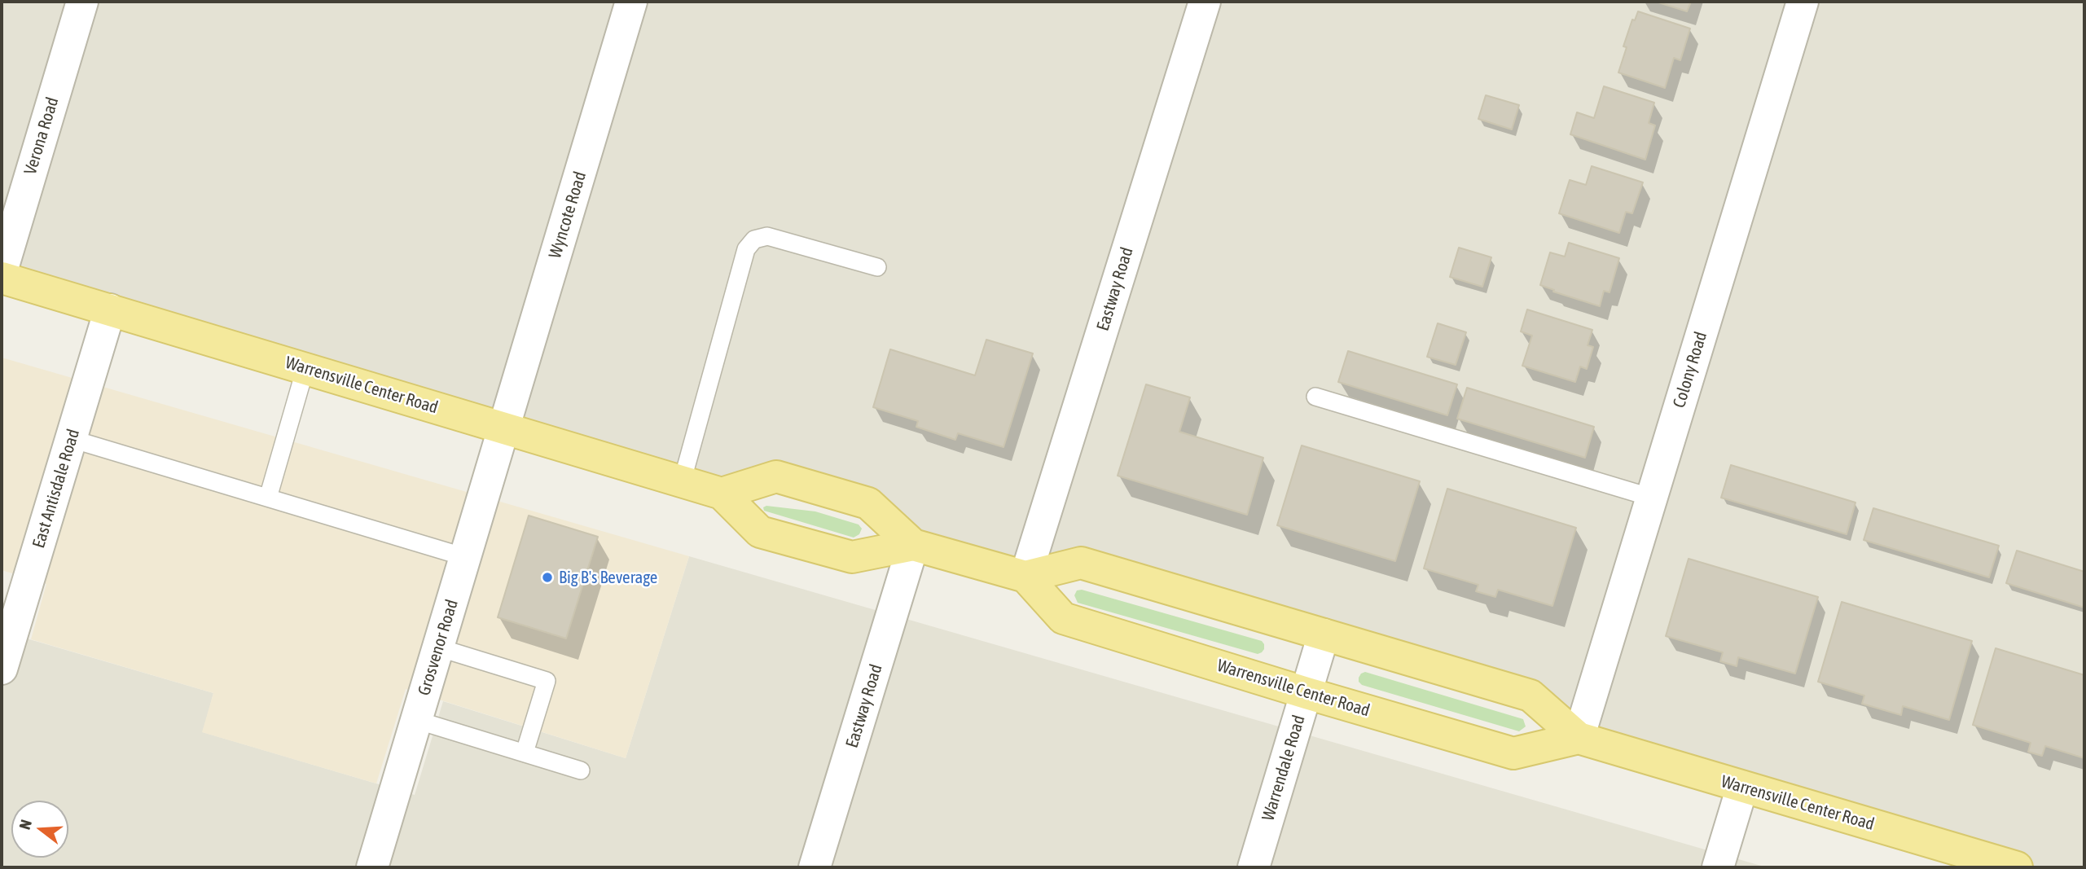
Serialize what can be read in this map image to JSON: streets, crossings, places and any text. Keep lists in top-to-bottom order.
{
  "streets": {
    "main road": ["Warrensville Center Road"],
    "street": [
      "Verona Road",
      "Wyncote Road",
      "Eastway Road",
      "Colony Road",
      "East Antisdale Road",
      "Grosvenor Road",
      "Warrendale Road"
    ]
  },
  "crossings": [
    ["Wyncote Road", "Warrensville Center Road"],
    ["Wyncote Road", "Grosvenor Road"],
    ["Eastway Road", "Warrensville Center Road"],
    ["Colony Road", "Warrensville Center Road"],
    ["Warrensville Center Road", "East Antisdale Road"],
    ["Warrensville Center Road", "Grosvenor Road"],
    ["Warrensville Center Road", "Warrendale Road"]
  ],
  "places": ["Big B's Beverage"],
  "north": "left"
}
